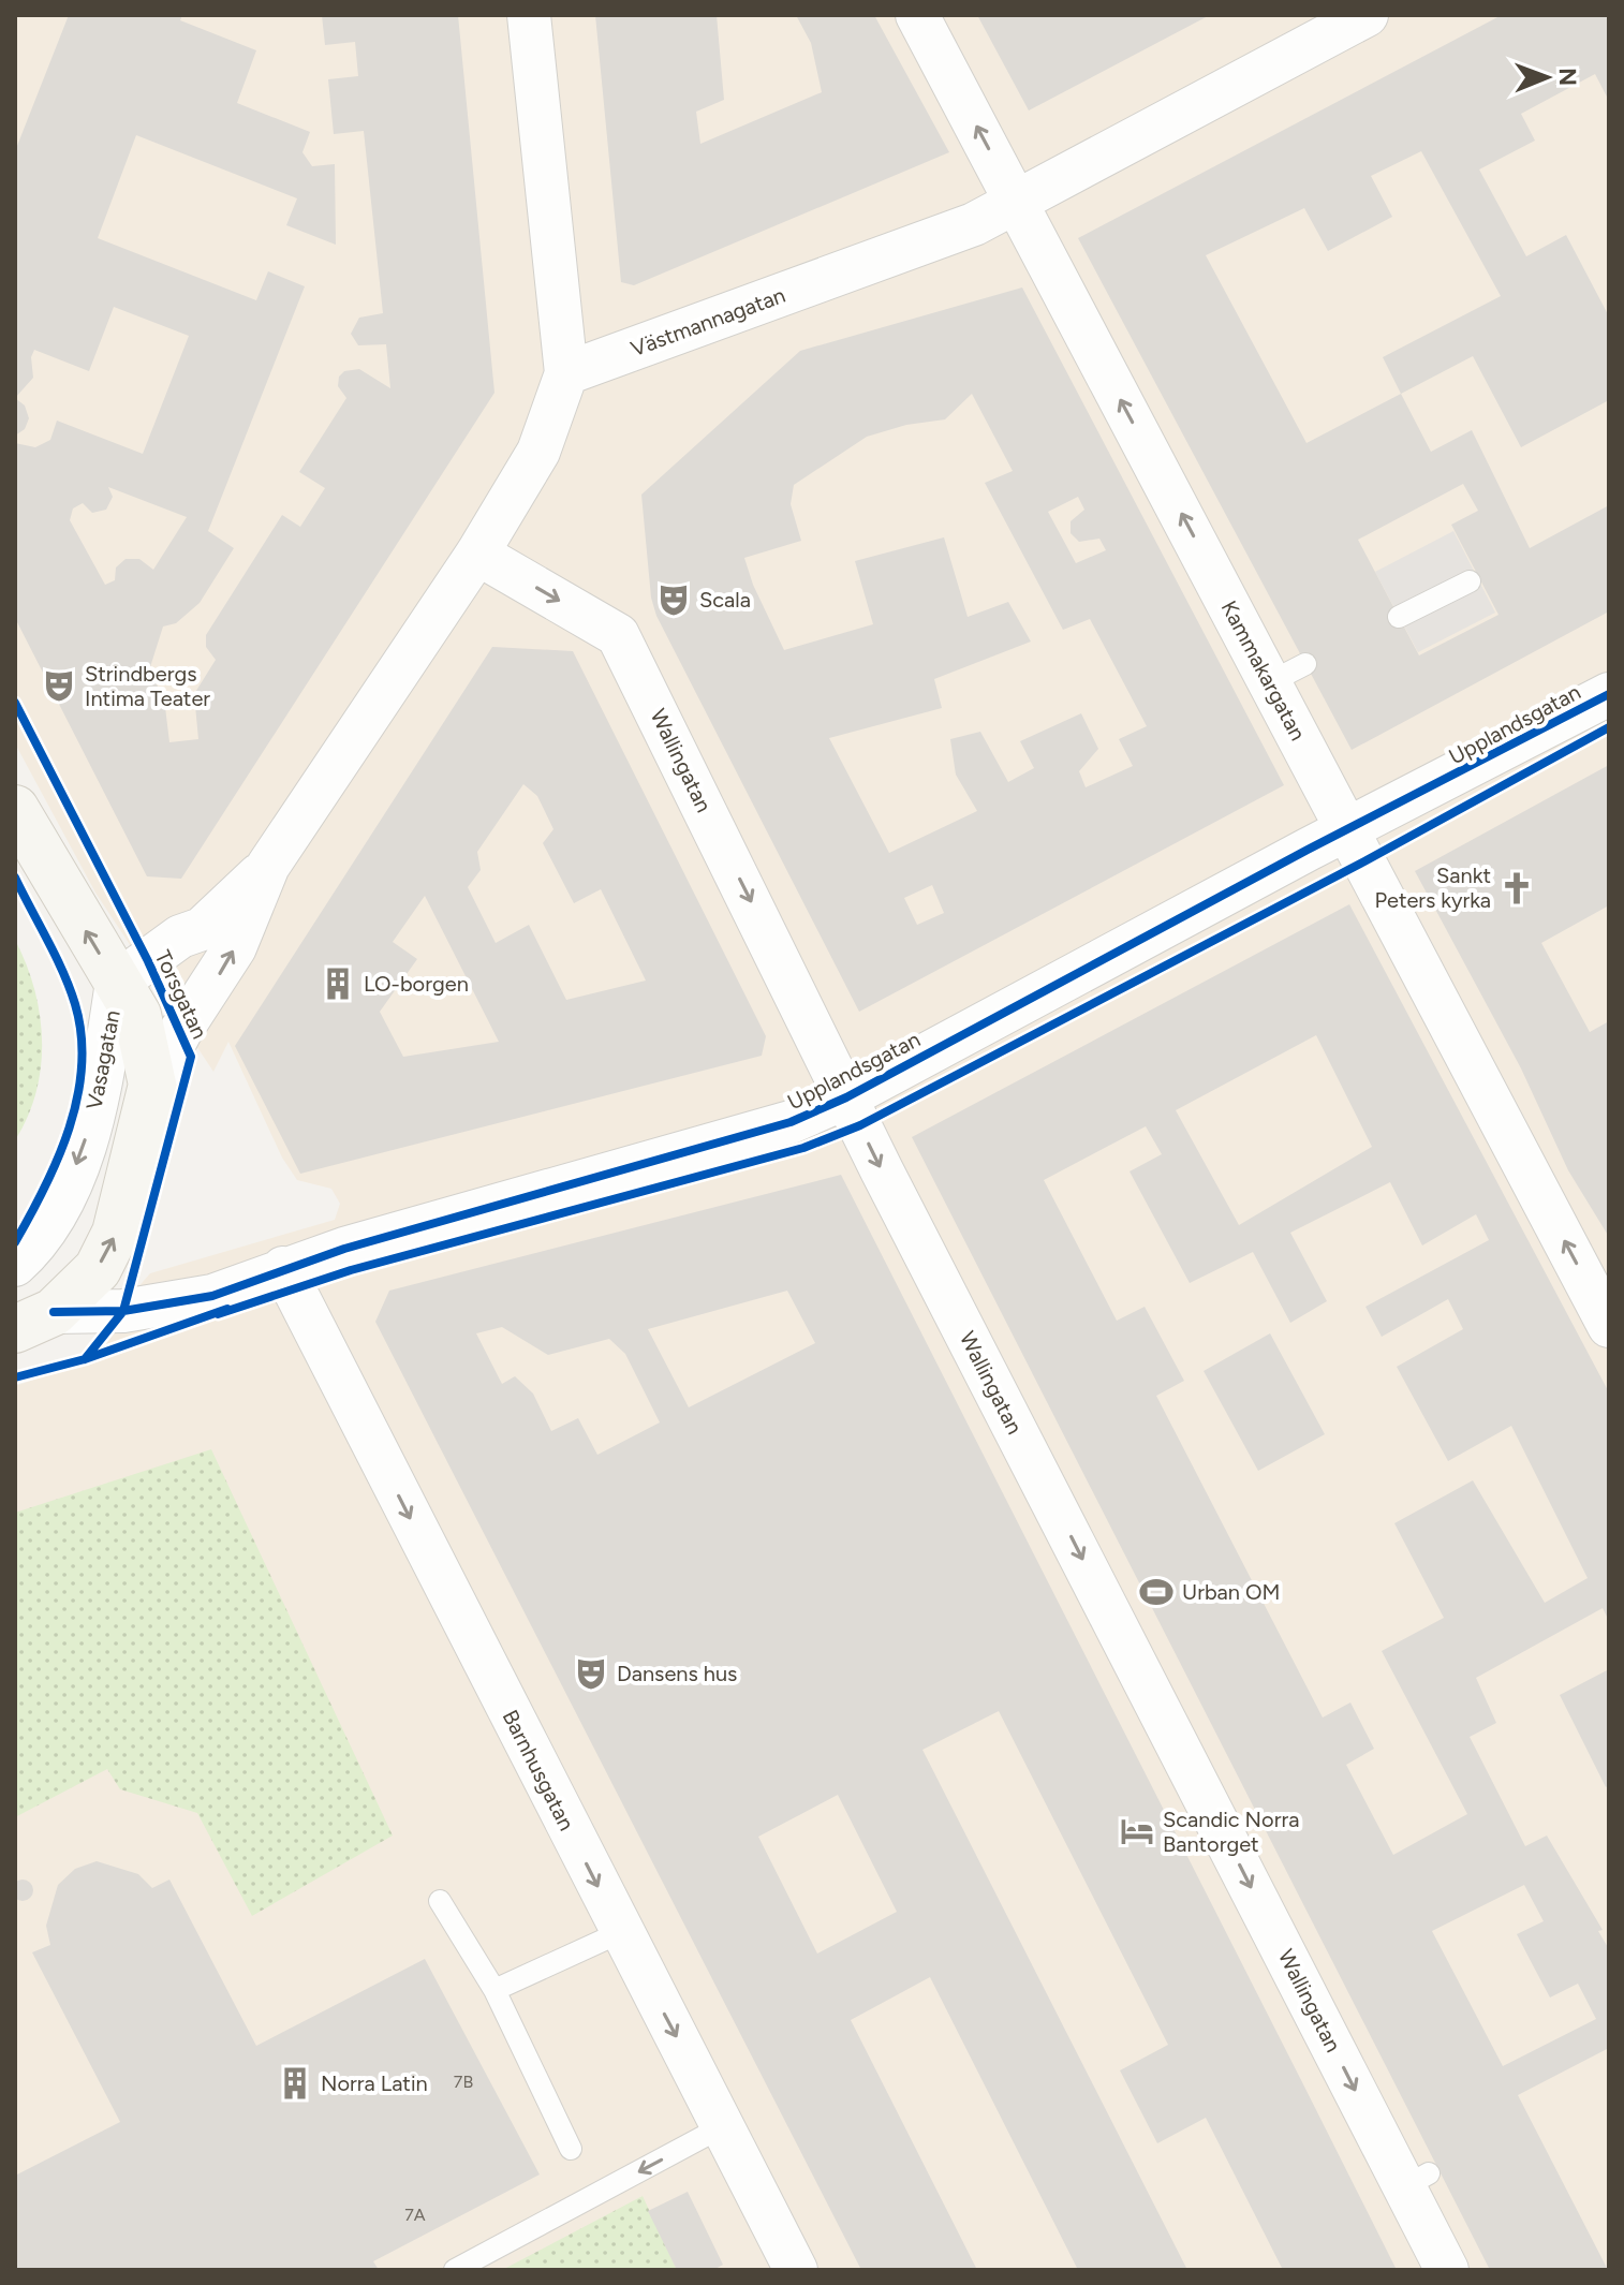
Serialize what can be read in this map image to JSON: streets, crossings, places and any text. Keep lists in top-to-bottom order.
{
  "streets": {
    "main road": ["Vasagatan"],
    "street": [
      "Västmannagatan",
      "Kammakargatan",
      "Upplandsgatan",
      "Wallingatan",
      "Barnhusgatan"
    ],
    "cycle path": ["Torsgatan"]
  },
  "crossings": [
    ["Västmannagatan", "Kammakargatan"],
    ["Kammakargatan", "Upplandsgatan"],
    ["Upplandsgatan", "Wallingatan"],
    ["Upplandsgatan", "Vasagatan"],
    ["Upplandsgatan", "Barnhusgatan"]
  ],
  "one_way": ["Kammakargatan", "Wallingatan", "Barnhusgatan"],
  "places": {
    "theatre": ["Scala", "Strindbergs Intima Teater", "Dansens hus"],
    "church": ["Sankt Peters kyrka"],
    "building": ["LO-borgen", "Norra Latin"],
    "sports": ["Urban OM"],
    "hotel": ["Scandic Norra Bantorget"]
  },
  "house_numbers": ["7B", "7A"],
  "north": "right"
}
